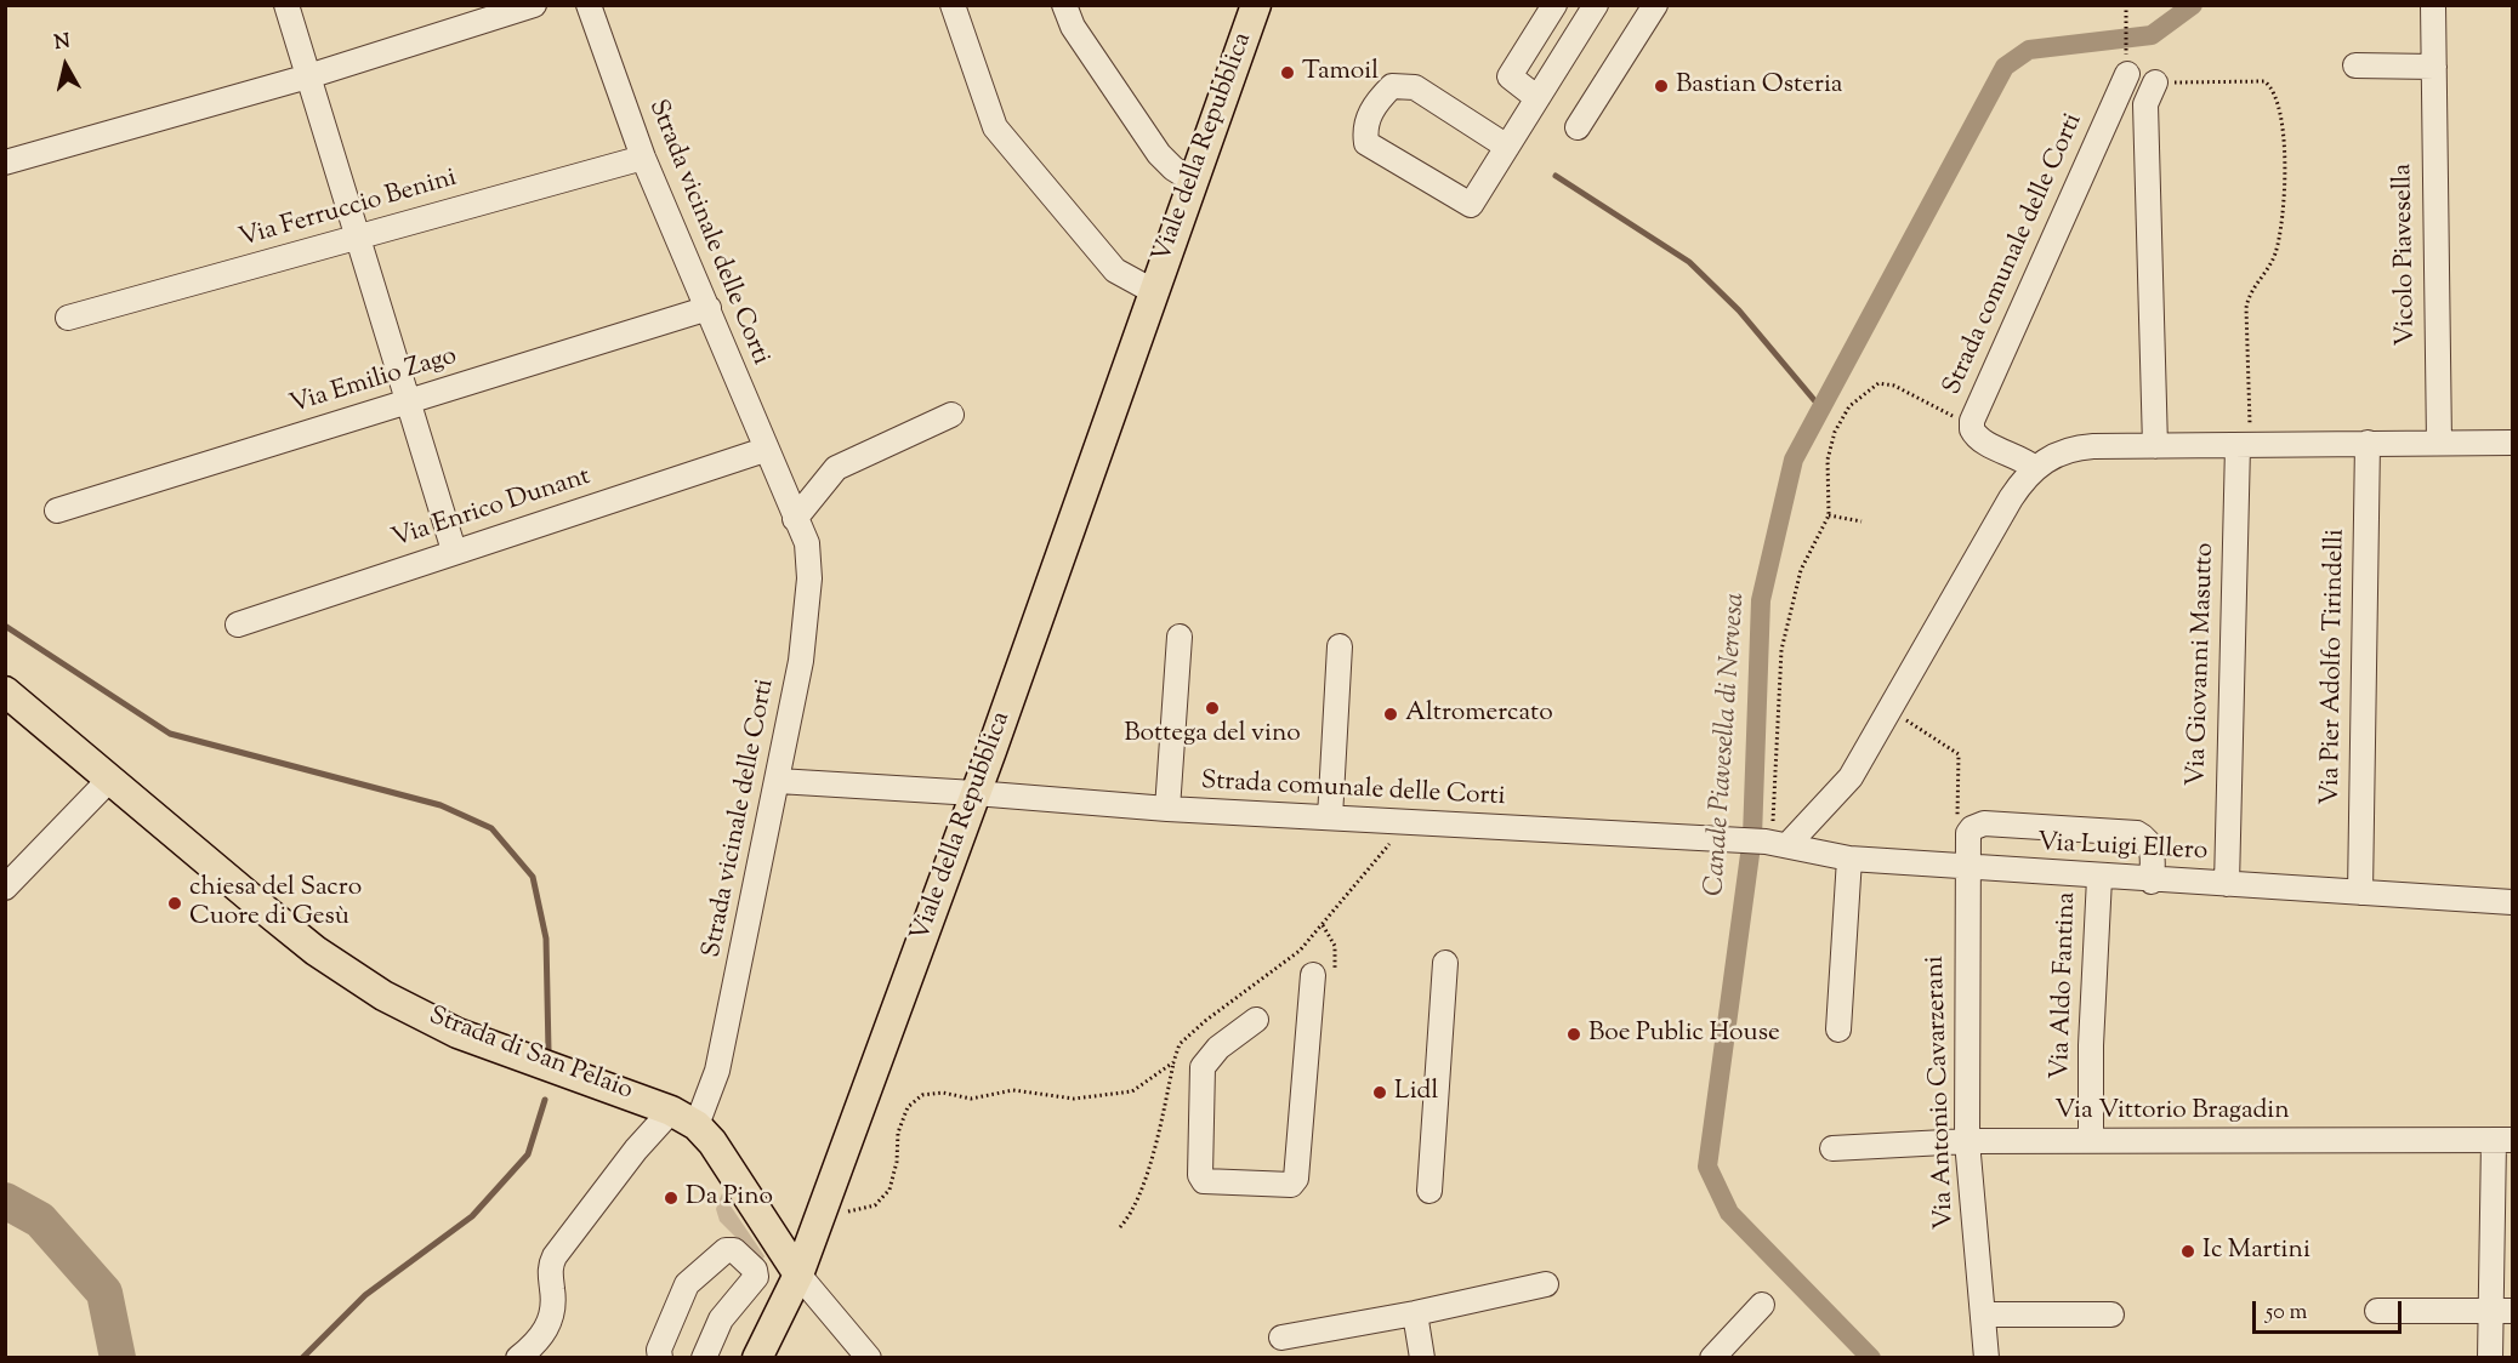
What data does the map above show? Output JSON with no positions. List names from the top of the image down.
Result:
{
  "streets": {
    "main road": ["Viale della Repubblica", "Strada di San Pelaio"],
    "street": [
      "Via Ferruccio Benini",
      "Strada vicinale delle Corti",
      "Strada comunale delle Corti",
      "Vicolo Piavesella",
      "Via Emilio Zago",
      "Via Enrico Dunant",
      "Via Giovanni Masutto",
      "Via Pier Adolfo Tirindelli",
      "Via Luigi Ellero",
      "Via Aldo Fantina",
      "Via Antonio Cavarzerani",
      "Via Vittorio Bragadin"
    ]
  },
  "crossings": [
    ["Viale della Repubblica", "Strada comunale delle Corti"],
    ["Viale della Repubblica", "Strada di San Pelaio"],
    ["Via Ferruccio Benini", "Strada vicinale delle Corti"],
    ["Strada vicinale delle Corti", "Strada comunale delle Corti"],
    ["Strada vicinale delle Corti", "Via Emilio Zago"],
    ["Strada vicinale delle Corti", "Via Enrico Dunant"],
    ["Strada vicinale delle Corti", "Strada di San Pelaio"],
    ["Strada comunale delle Corti", "Via Luigi Ellero"],
    ["Via Giovanni Masutto", "Via Luigi Ellero"],
    ["Via Pier Adolfo Tirindelli", "Via Luigi Ellero"],
    ["Via Luigi Ellero", "Via Aldo Fantina"],
    ["Via Luigi Ellero", "Via Antonio Cavarzerani"],
    ["Via Aldo Fantina", "Via Vittorio Bragadin"],
    ["Via Antonio Cavarzerani", "Via Vittorio Bragadin"]
  ],
  "water": ["Canale Piavesella di Nervesa"],
  "places": [
    "Tamoil",
    "Bastian Osteria",
    "Bottega del vino",
    "Altromercato",
    "chiesa del Sacro Cuore di Gesù",
    "Boe Public House",
    "Lidl",
    "Da Pino",
    "Ic Martini"
  ],
  "scale_bar": "50 m",
  "north": "top"
}
